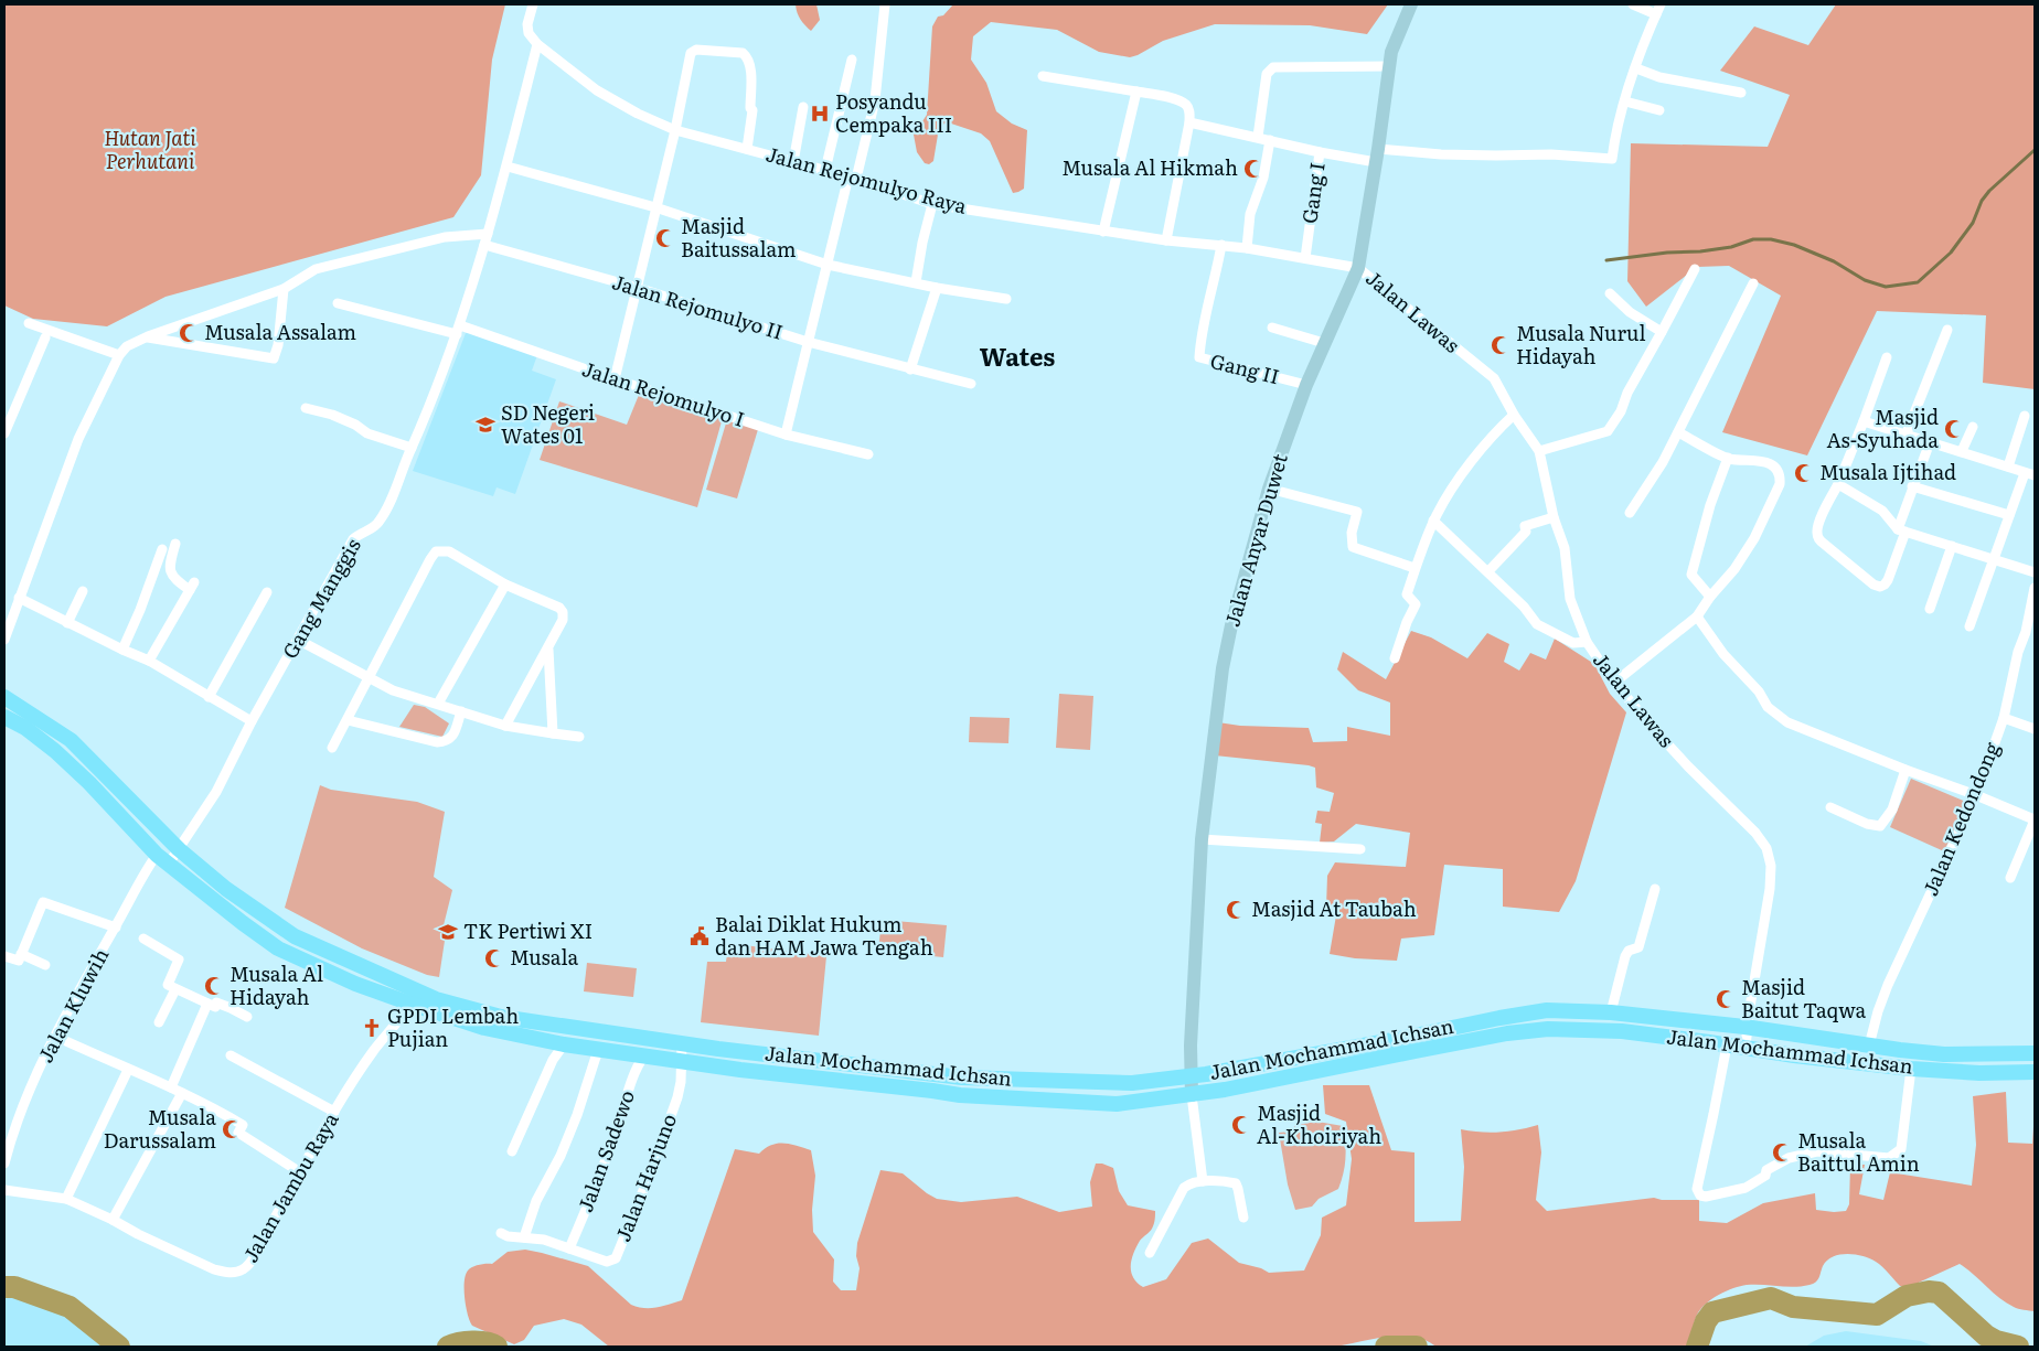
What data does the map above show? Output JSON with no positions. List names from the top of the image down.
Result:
{
  "streets": {
    "main road": ["Jalan Mochammad Ichsan"],
    "street": [
      "Jalan Rejomulyo Raya",
      "Gang I",
      "Jalan Rejomulyo II",
      "Jalan Lawas",
      "Gang II",
      "Jalan Rejomulyo I",
      "Jalan Anyar Duwet",
      "Gang Manggis",
      "Jalan Kedondong",
      "Jalan Kluwih",
      "Jalan Sadewo",
      "Jalan Harjuno",
      "Jalan Jambu Raya"
    ]
  },
  "crossings": [
    ["Jalan Rejomulyo Raya", "Gang I"],
    ["Jalan Rejomulyo Raya", "Jalan Lawas"],
    ["Jalan Rejomulyo Raya", "Gang II"],
    ["Jalan Rejomulyo Raya", "Jalan Anyar Duwet"],
    ["Jalan Rejomulyo Raya", "Gang Manggis"],
    ["Gang I", "Jalan Anyar Duwet"],
    ["Jalan Rejomulyo II", "Gang Manggis"],
    ["Jalan Lawas", "Jalan Anyar Duwet"],
    ["Jalan Lawas", "Jalan Mochammad Ichsan"],
    ["Gang II", "Jalan Anyar Duwet"],
    ["Jalan Rejomulyo I", "Gang Manggis"],
    ["Jalan Anyar Duwet", "Jalan Mochammad Ichsan"],
    ["Gang Manggis", "Jalan Mochammad Ichsan"],
    ["Jalan Kedondong", "Jalan Mochammad Ichsan"],
    ["Jalan Kluwih", "Jalan Mochammad Ichsan"],
    ["Jalan Mochammad Ichsan", "Jalan Sadewo"],
    ["Jalan Mochammad Ichsan", "Jalan Harjuno"],
    ["Jalan Mochammad Ichsan", "Jalan Jambu Raya"],
    ["Jalan Sadewo", "Jalan Harjuno"]
  ],
  "districts": ["Wates"],
  "parks": ["Hutan Jati Perhutani"],
  "places": {
    "hospital": ["Posyandu Cempaka III"],
    "mosque": [
      "Musala Al Hikmah",
      "Masjid Baitussalam",
      "Musala Assalam",
      "Musala Nurul Hidayah",
      "Masjid As-Syuhada",
      "Musala Ijtihad",
      "Masjid At Taubah",
      "Musala",
      "Musala Al Hidayah",
      "Masjid Baitut Taqwa",
      "Masjid Al-Khoiriyah",
      "Musala Darussalam",
      "Musala Baittul Amin"
    ],
    "school or university": ["SD Negeri Wates 01", "TK Pertiwi XI"],
    "public building": ["Balai Diklat Hukum dan HAM Jawa Tengah"],
    "church": ["GPDI Lembah Pujian"]
  }
}
